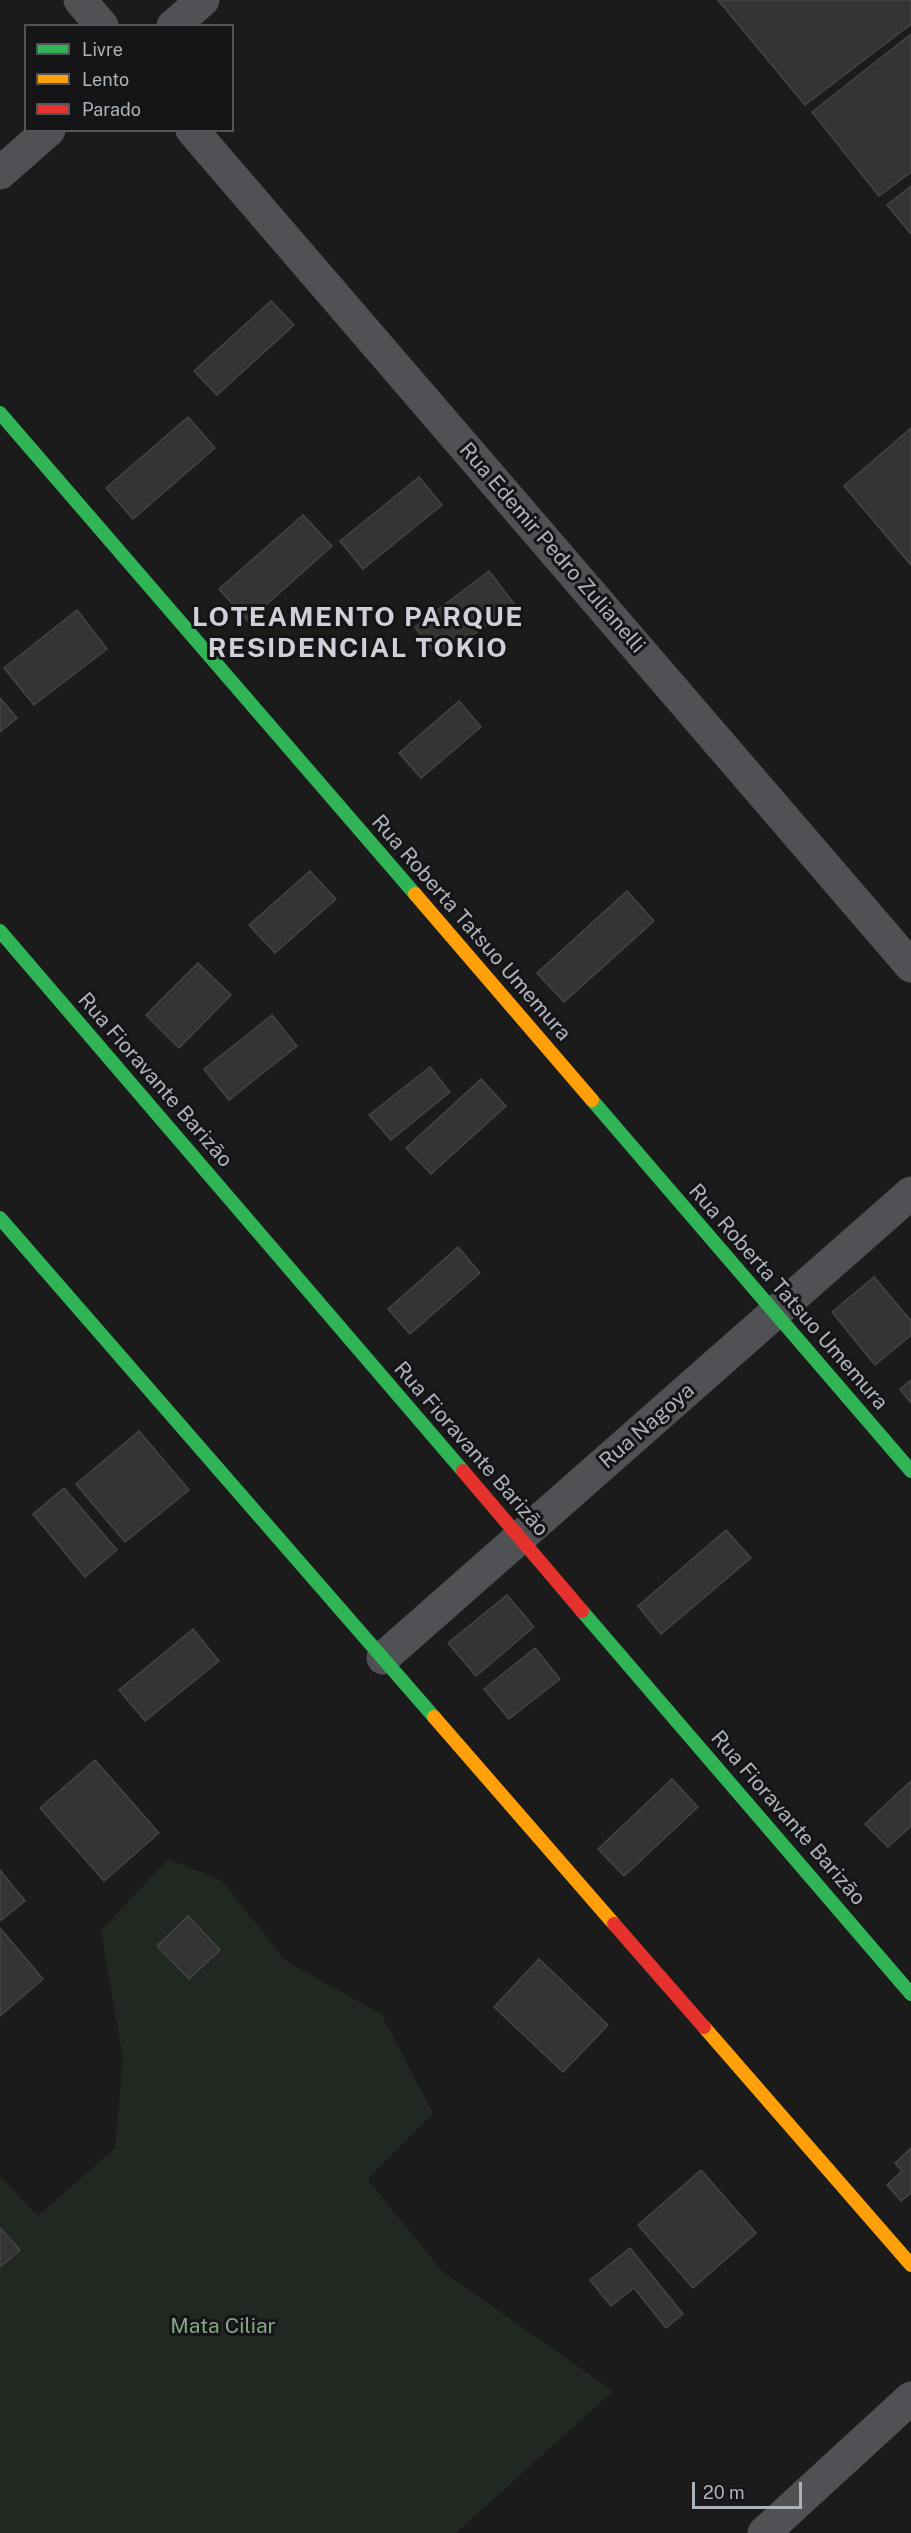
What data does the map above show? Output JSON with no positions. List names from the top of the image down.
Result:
{
  "streets": {
    "street": [
      "Rua Edemir Pedro Zulianelli",
      "Rua Roberta Tatsuo Umemura",
      "Rua Fioravante Barizão",
      "Rua Nagoya"
    ]
  },
  "crossings": [
    ["Rua Roberta Tatsuo Umemura", "Rua Nagoya"],
    ["Rua Fioravante Barizão", "Rua Nagoya"]
  ],
  "districts": ["LOTEAMENTO PARQUE RESIDENCIAL TOKIO"],
  "parks": ["Mata Ciliar"],
  "legend": ["Livre", "Lento", "Parado"],
  "scale_bar": "20 m"
}
